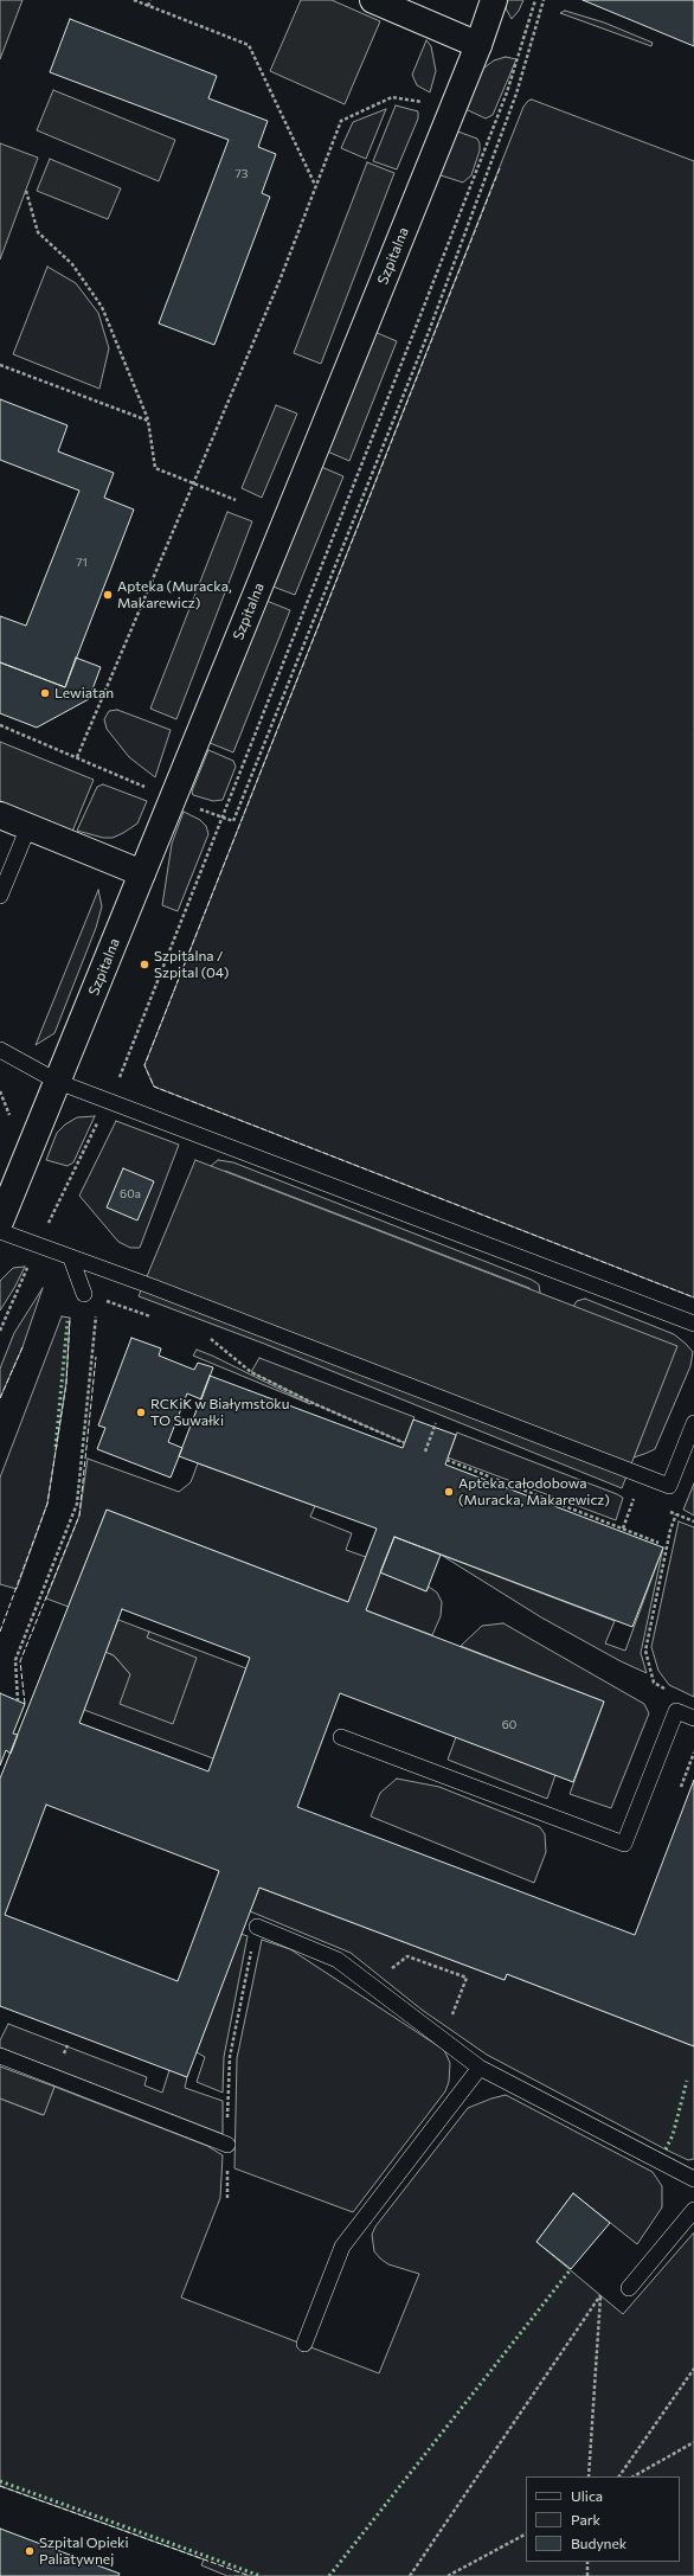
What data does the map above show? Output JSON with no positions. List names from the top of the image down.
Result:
{
  "streets": {
    "street": ["Szpitalna"]
  },
  "places": [
    "Apteka (Muracka, Makarewicz)",
    "Lewiatan",
    "Szpitalna / Szpital (04)",
    "RCKiK w Białymstoku TO Suwałki",
    "Apteka całodobowa (Muracka, Makarewicz)",
    "Szpital Opieki Paliatywnej"
  ],
  "house_numbers": [
    "73",
    "71",
    "60a",
    "60"
  ],
  "legend": ["Ulica", "Park", "Budynek"]
}
